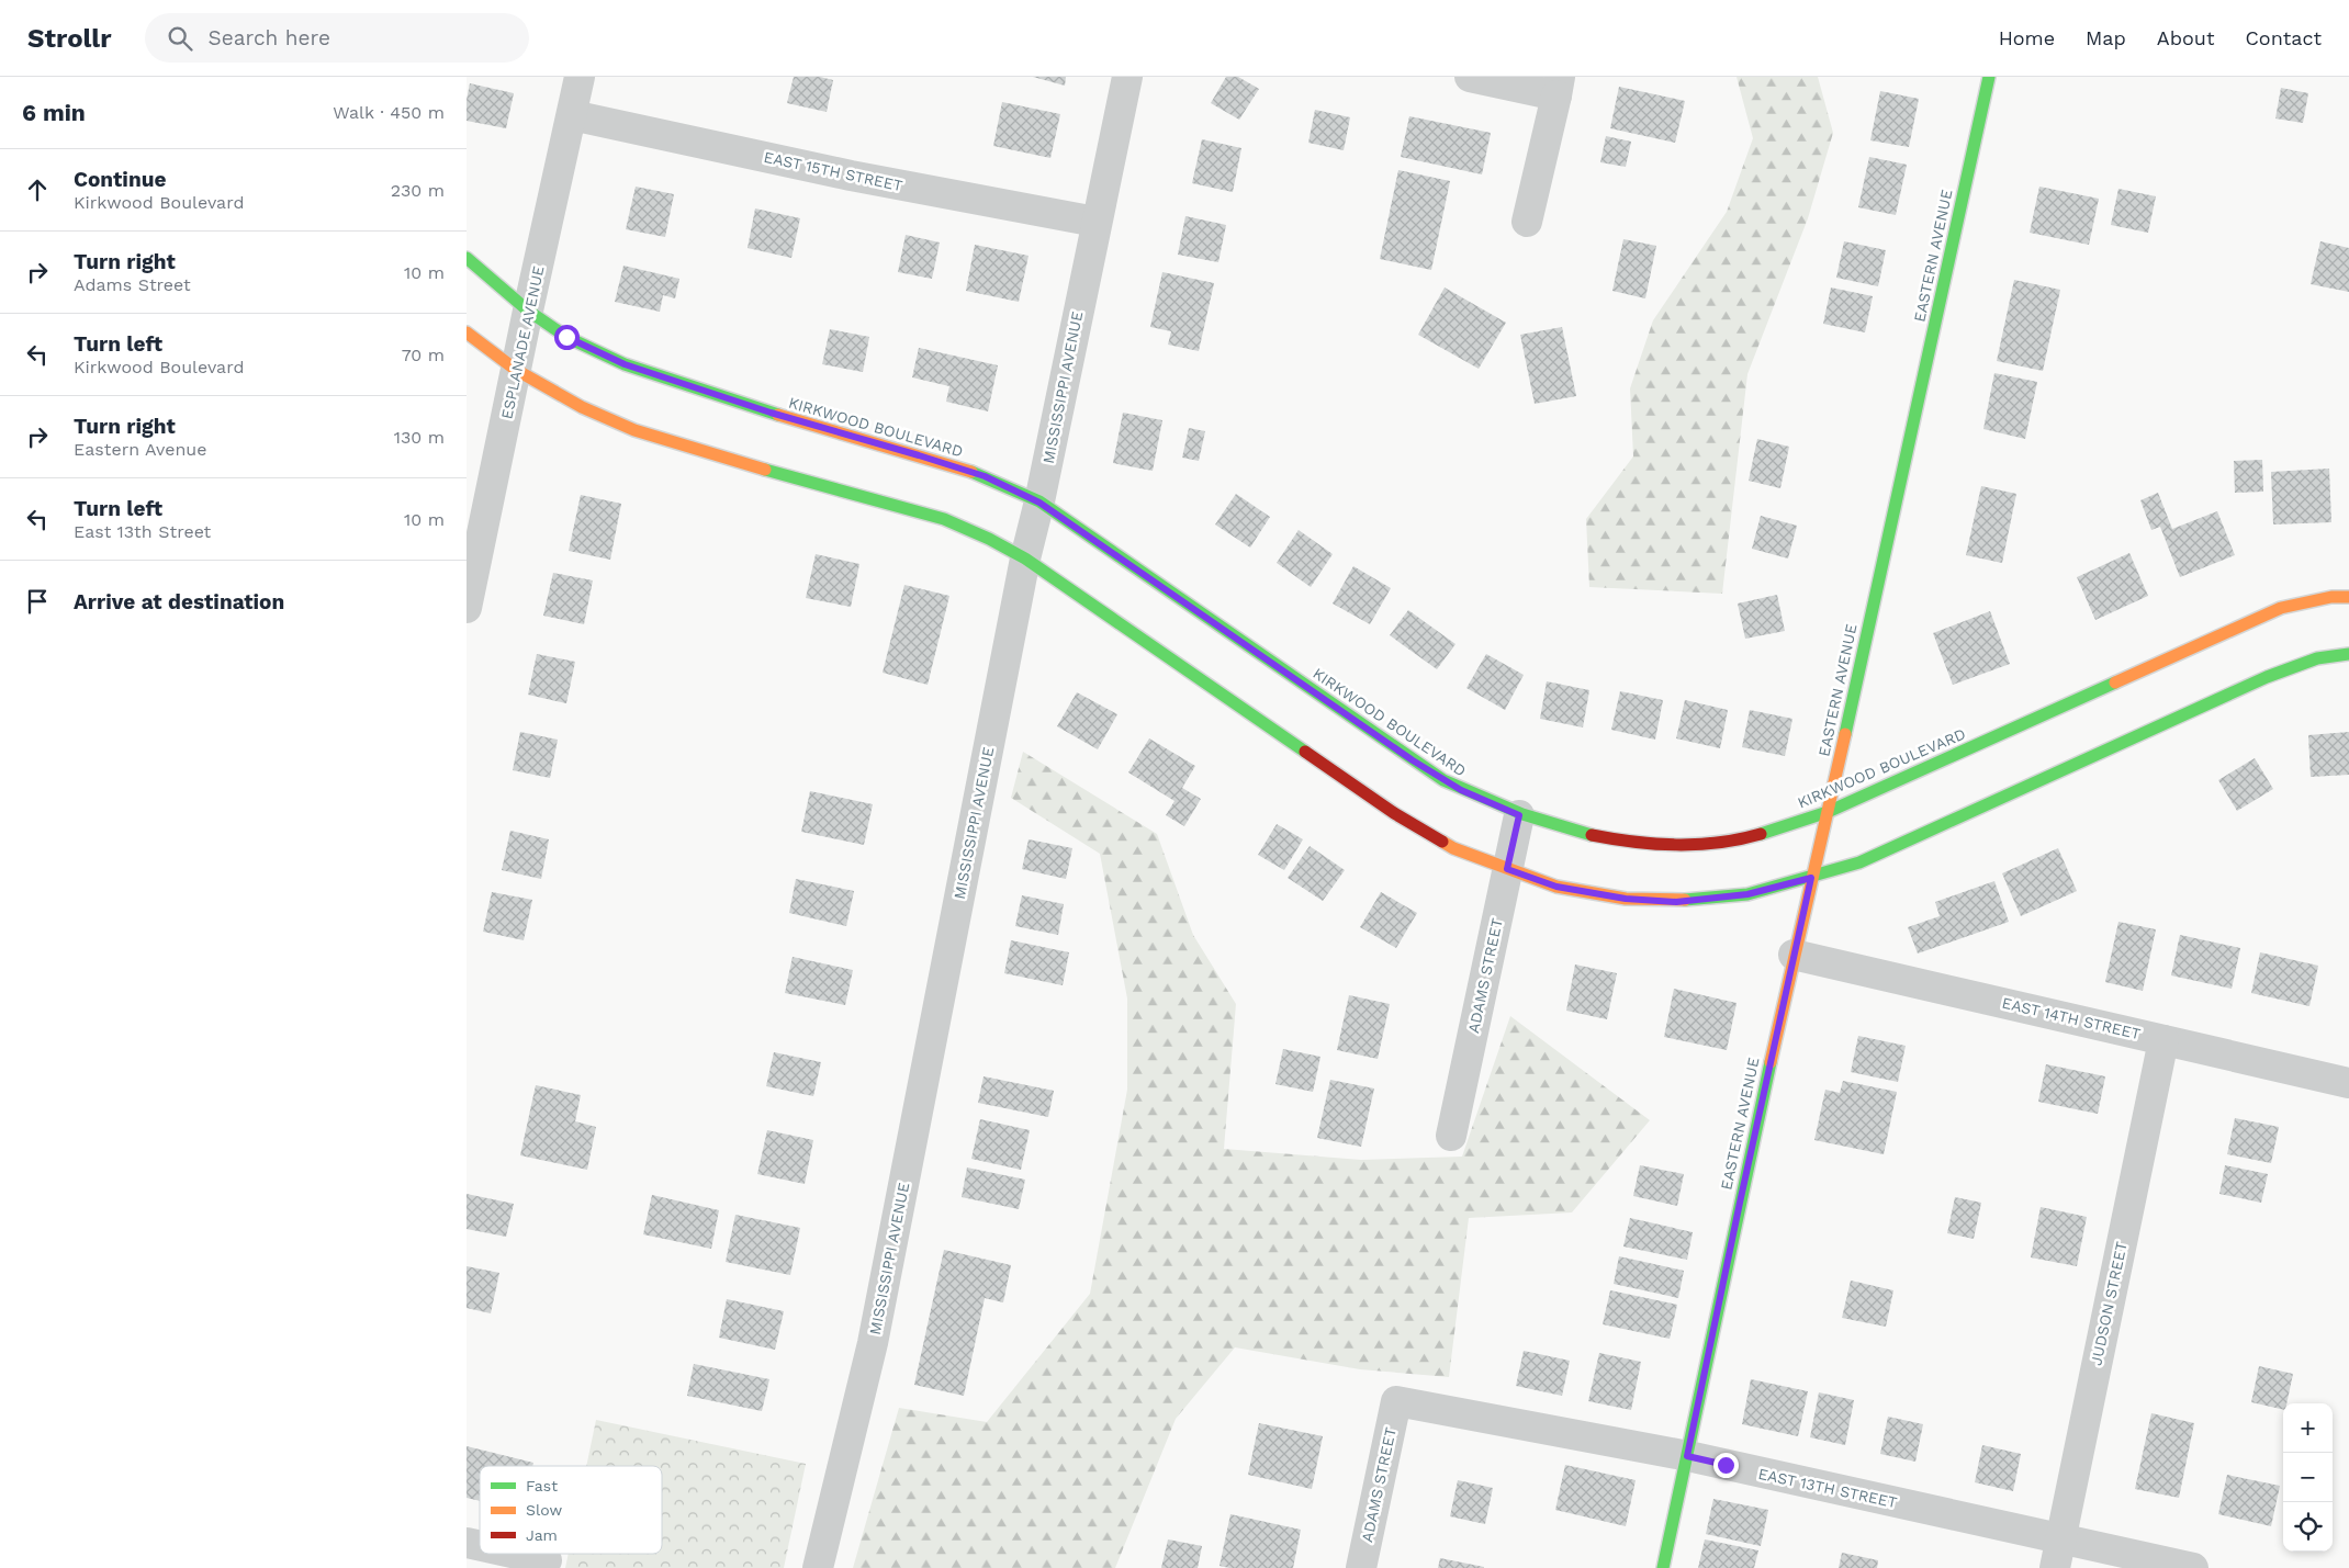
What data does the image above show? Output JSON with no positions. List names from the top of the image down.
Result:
{
  "streets": {
    "street": [
      "EAST 15TH STREET",
      "EASTERN AVENUE",
      "ESPLANADE AVENUE",
      "MISSISSIPPI AVENUE",
      "KIRKWOOD BOULEVARD",
      "ADAMS STREET",
      "EAST 14TH STREET",
      "JUDSON STREET",
      "EAST 13TH STREET"
    ]
  },
  "crossings": [
    ["EAST 15TH STREET", "ESPLANADE AVENUE"],
    ["EAST 15TH STREET", "MISSISSIPPI AVENUE"],
    ["EASTERN AVENUE", "KIRKWOOD BOULEVARD"],
    ["EASTERN AVENUE", "EAST 14TH STREET"],
    ["EASTERN AVENUE", "EAST 13TH STREET"],
    ["ESPLANADE AVENUE", "KIRKWOOD BOULEVARD"],
    ["MISSISSIPPI AVENUE", "KIRKWOOD BOULEVARD"],
    ["KIRKWOOD BOULEVARD", "ADAMS STREET"],
    ["ADAMS STREET", "EAST 13TH STREET"],
    ["EAST 14TH STREET", "JUDSON STREET"],
    ["JUDSON STREET", "EAST 13TH STREET"]
  ],
  "legend": ["Fast", "Slow", "Jam"],
  "page": {
    "header": "Strollr",
    "search": "Search here",
    "nav": [
      "Home",
      "Map",
      "About",
      "Contact"
    ],
    "heading": ["6 min", "Walk · 450 m"],
    "list": [
      ["Continue", "Kirkwood Boulevard", "230 m"],
      ["Turn right", "Adams Street", "10 m"],
      ["Turn left", "Kirkwood Boulevard", "70 m"],
      ["Turn right", "Eastern Avenue", "130 m"],
      ["Turn left", "East 13th Street", "10 m"],
      "Arrive at destination"
    ],
    "map_buttons": ["+", "−"]
  }
}
